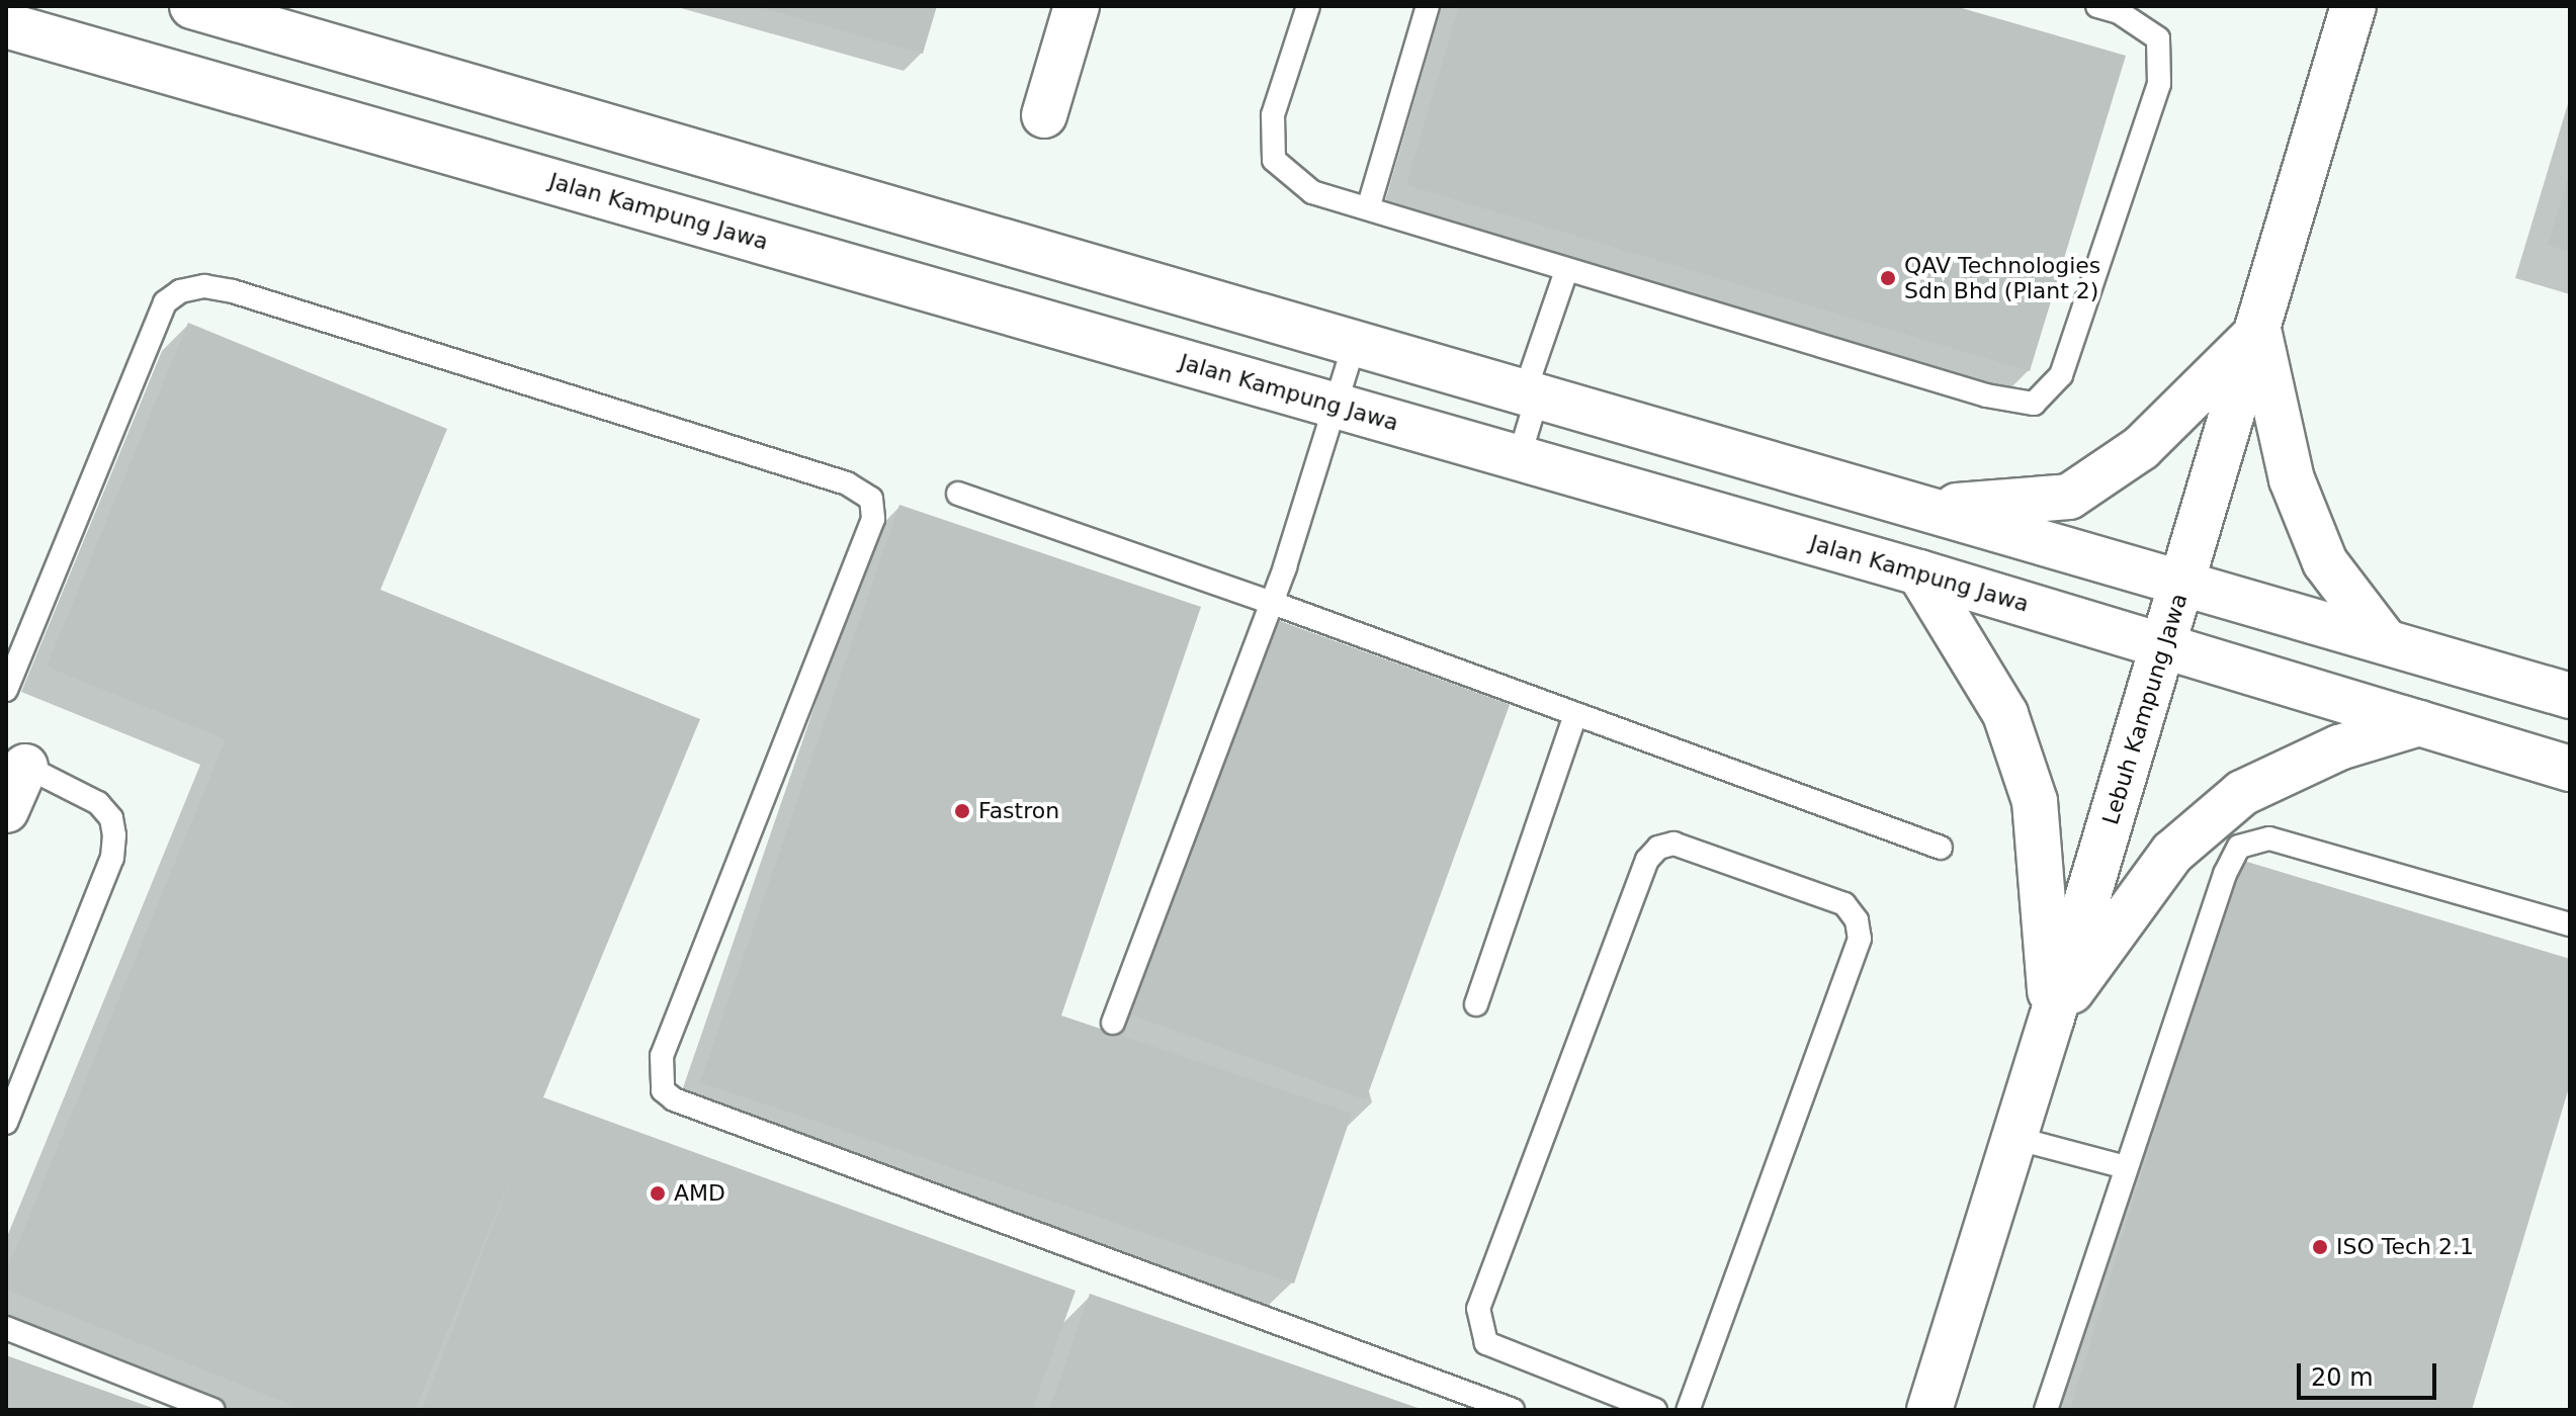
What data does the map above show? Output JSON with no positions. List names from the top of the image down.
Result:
{
  "streets": {
    "street": ["Jalan Kampung Jawa", "Lebuh Kampung Jawa"]
  },
  "crossings": [
    ["Jalan Kampung Jawa", "Lebuh Kampung Jawa"]
  ],
  "places": [
    "QAV Technologies Sdn Bhd (Plant 2)",
    "Fastron",
    "AMD",
    "ISO Tech 2.1"
  ],
  "scale_bar": "20 m"
}
